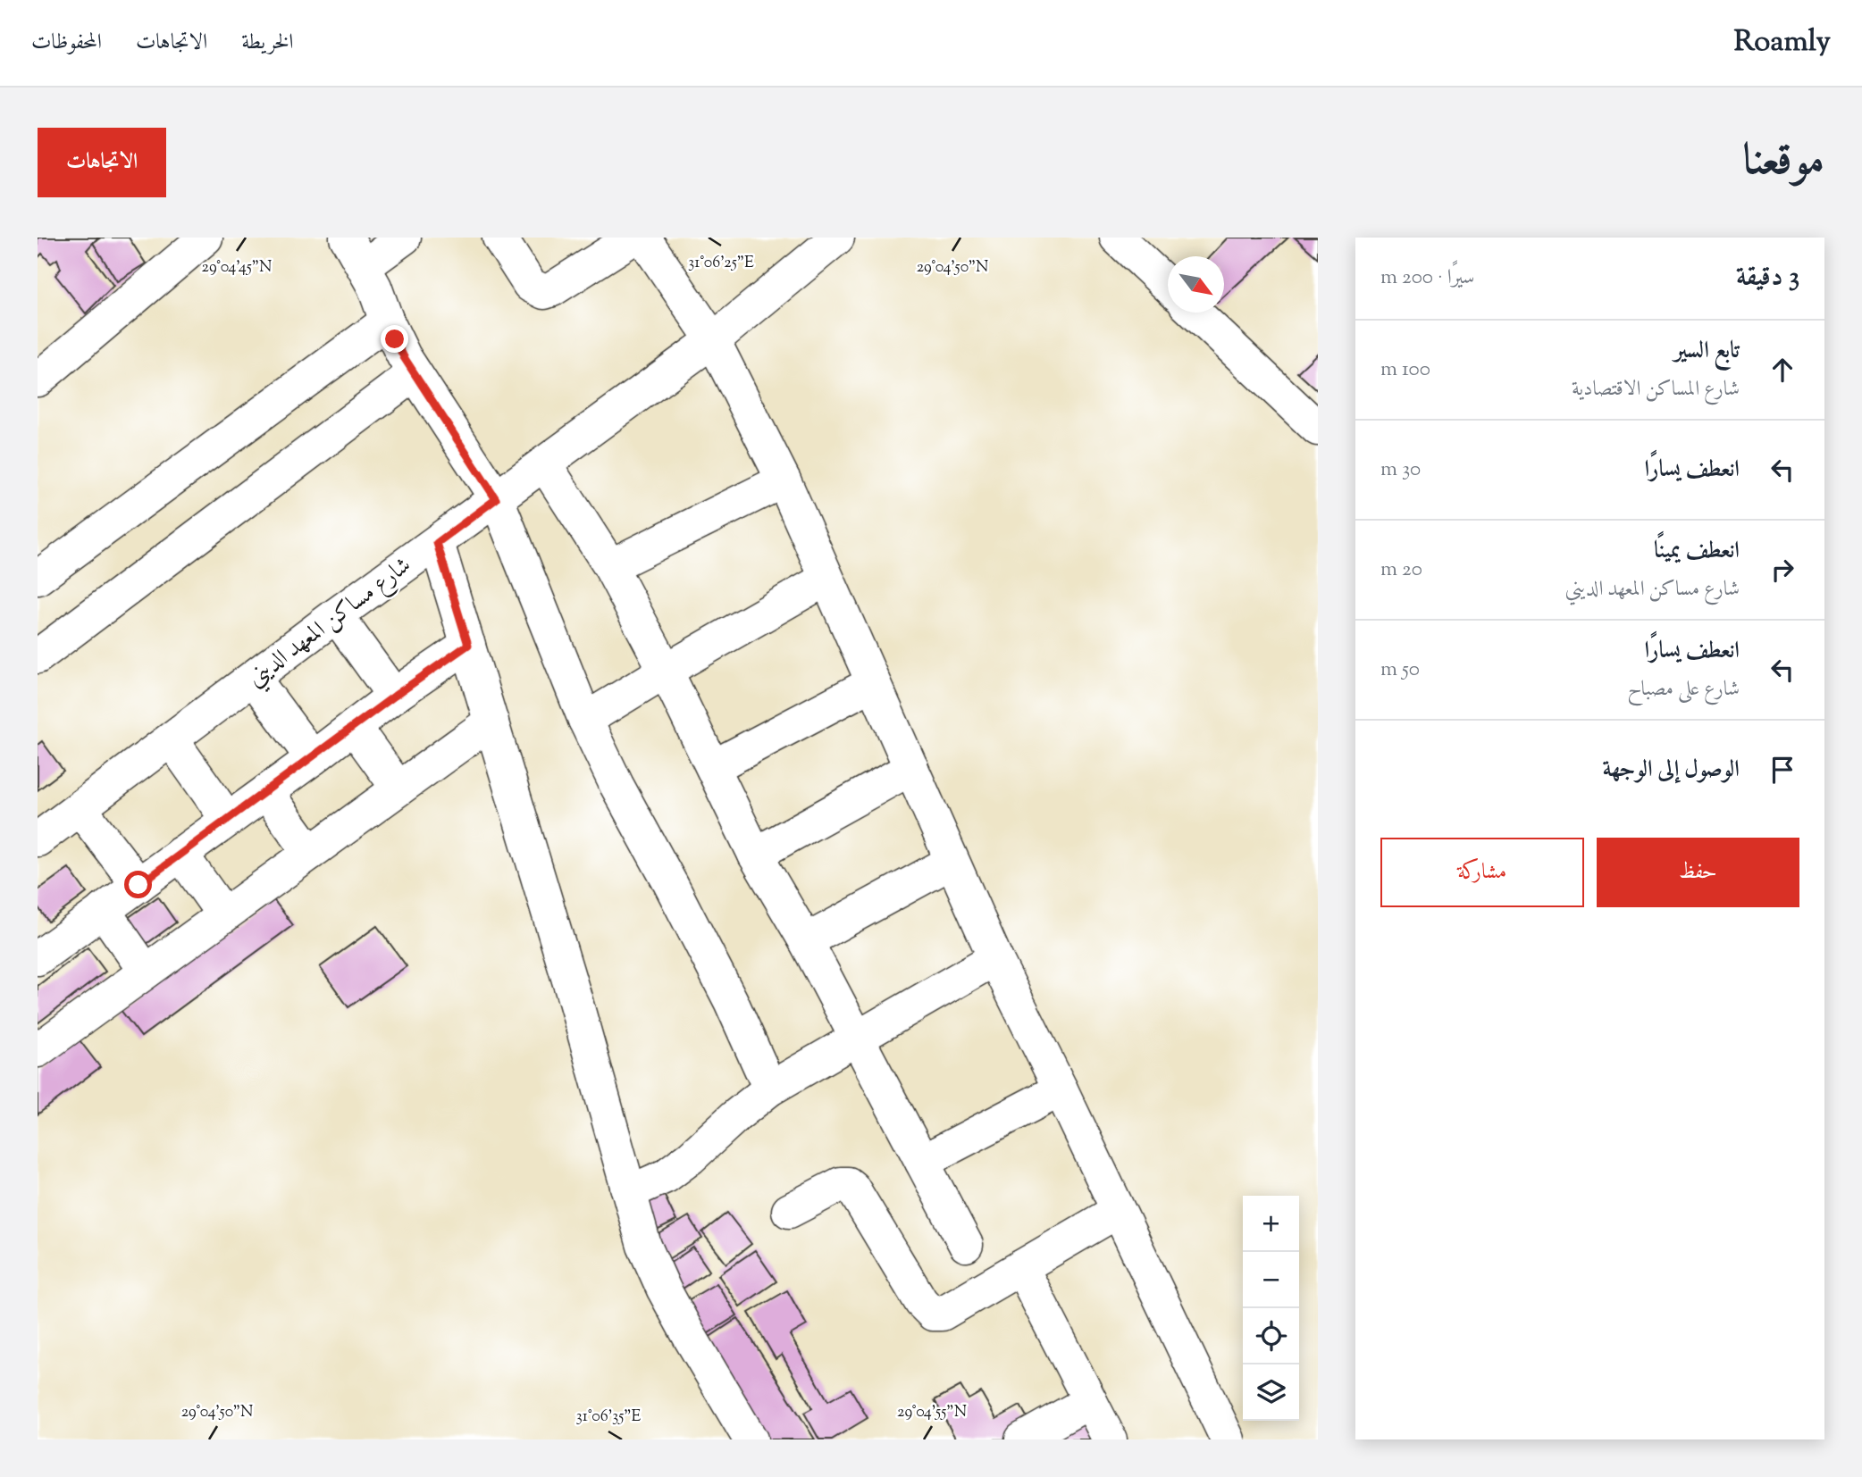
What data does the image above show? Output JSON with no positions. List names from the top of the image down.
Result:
{
  "streets": {
    "street": ["شارع مساكن المعهد الديني"]
  },
  "north": "bottom right",
  "page": {
    "header": "Roamly",
    "nav": ["الخريطة", "الاتجاهات", "المحفوظات"],
    "title": "موقعنا",
    "buttons": [
      "الاتجاهات",
      ["حفظ", "مشاركة"]
    ],
    "heading": ["3 دقيقة", "سيرًا · 200 m"],
    "list": [
      ["تابع السير", "شارع المساكن الاقتصادية", "100 m"],
      ["انعطف يسارًا", "30 m"],
      ["انعطف يمينًا", "شارع مساكن المعهد الديني", "20 m"],
      ["انعطف يسارًا", "شارع على مصباح", "50 m"],
      "الوصول إلى الوجهة"
    ],
    "map_buttons": ["+", "−"]
  },
  "coordinates": [
    "31°06'25\"E",
    "29°04'45\"N",
    "29°04'50\"N",
    "29°04'55\"N",
    "31°06'35\"E"
  ]
}
